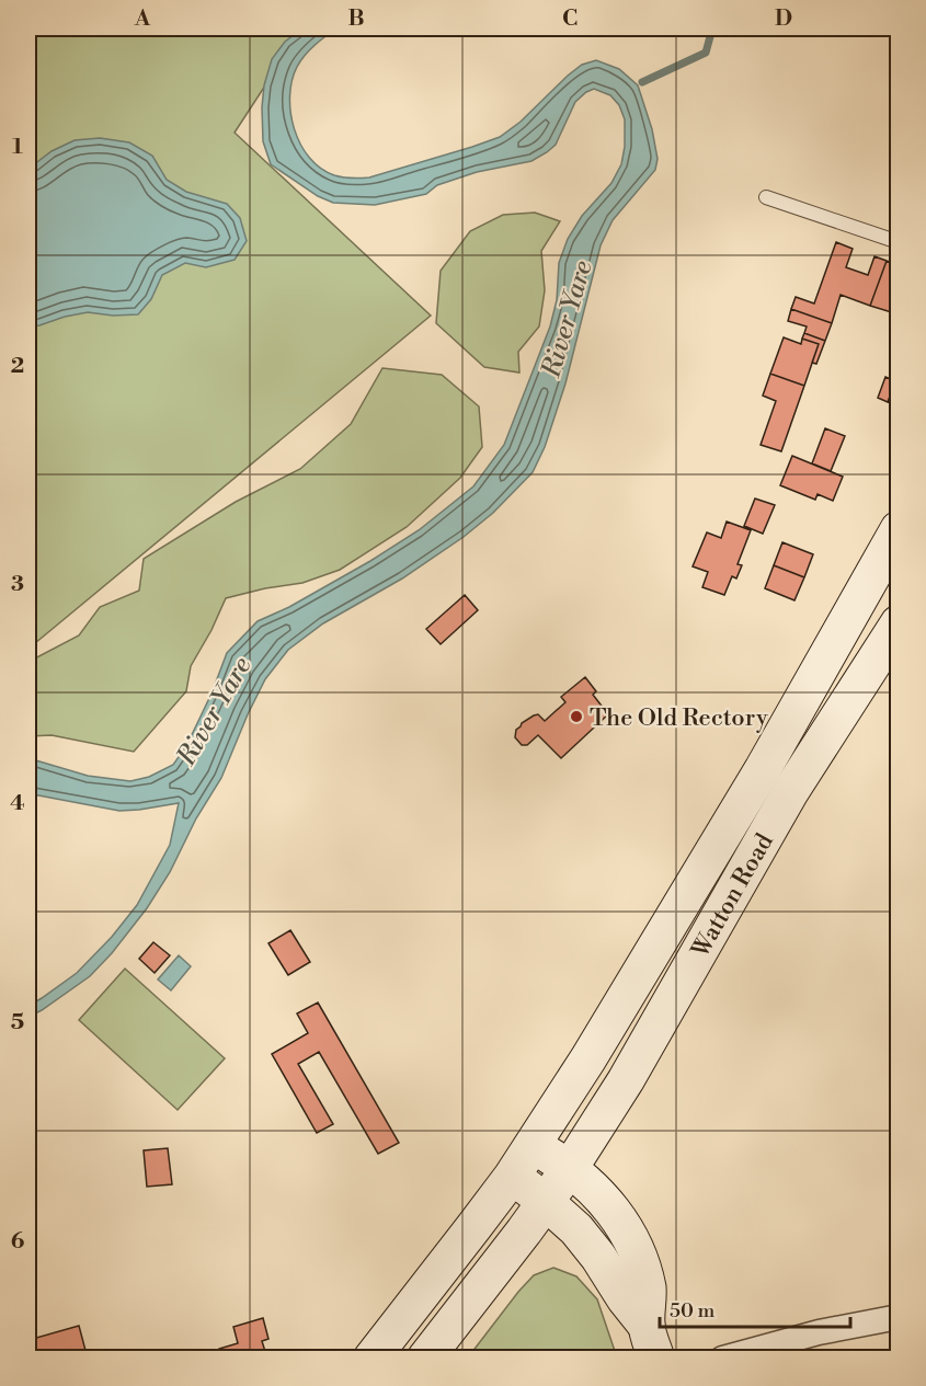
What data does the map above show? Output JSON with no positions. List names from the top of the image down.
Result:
{
  "streets": {
    "main road": ["Watton Road"]
  },
  "water": ["River Yare"],
  "places": ["The Old Rectory"],
  "scale_bar": "50 m",
  "grid": {
    "columns": [
      "A",
      "B",
      "C",
      "D"
    ],
    "rows": [
      "1",
      "2",
      "3",
      "4",
      "5",
      "6"
    ]
  }
}
